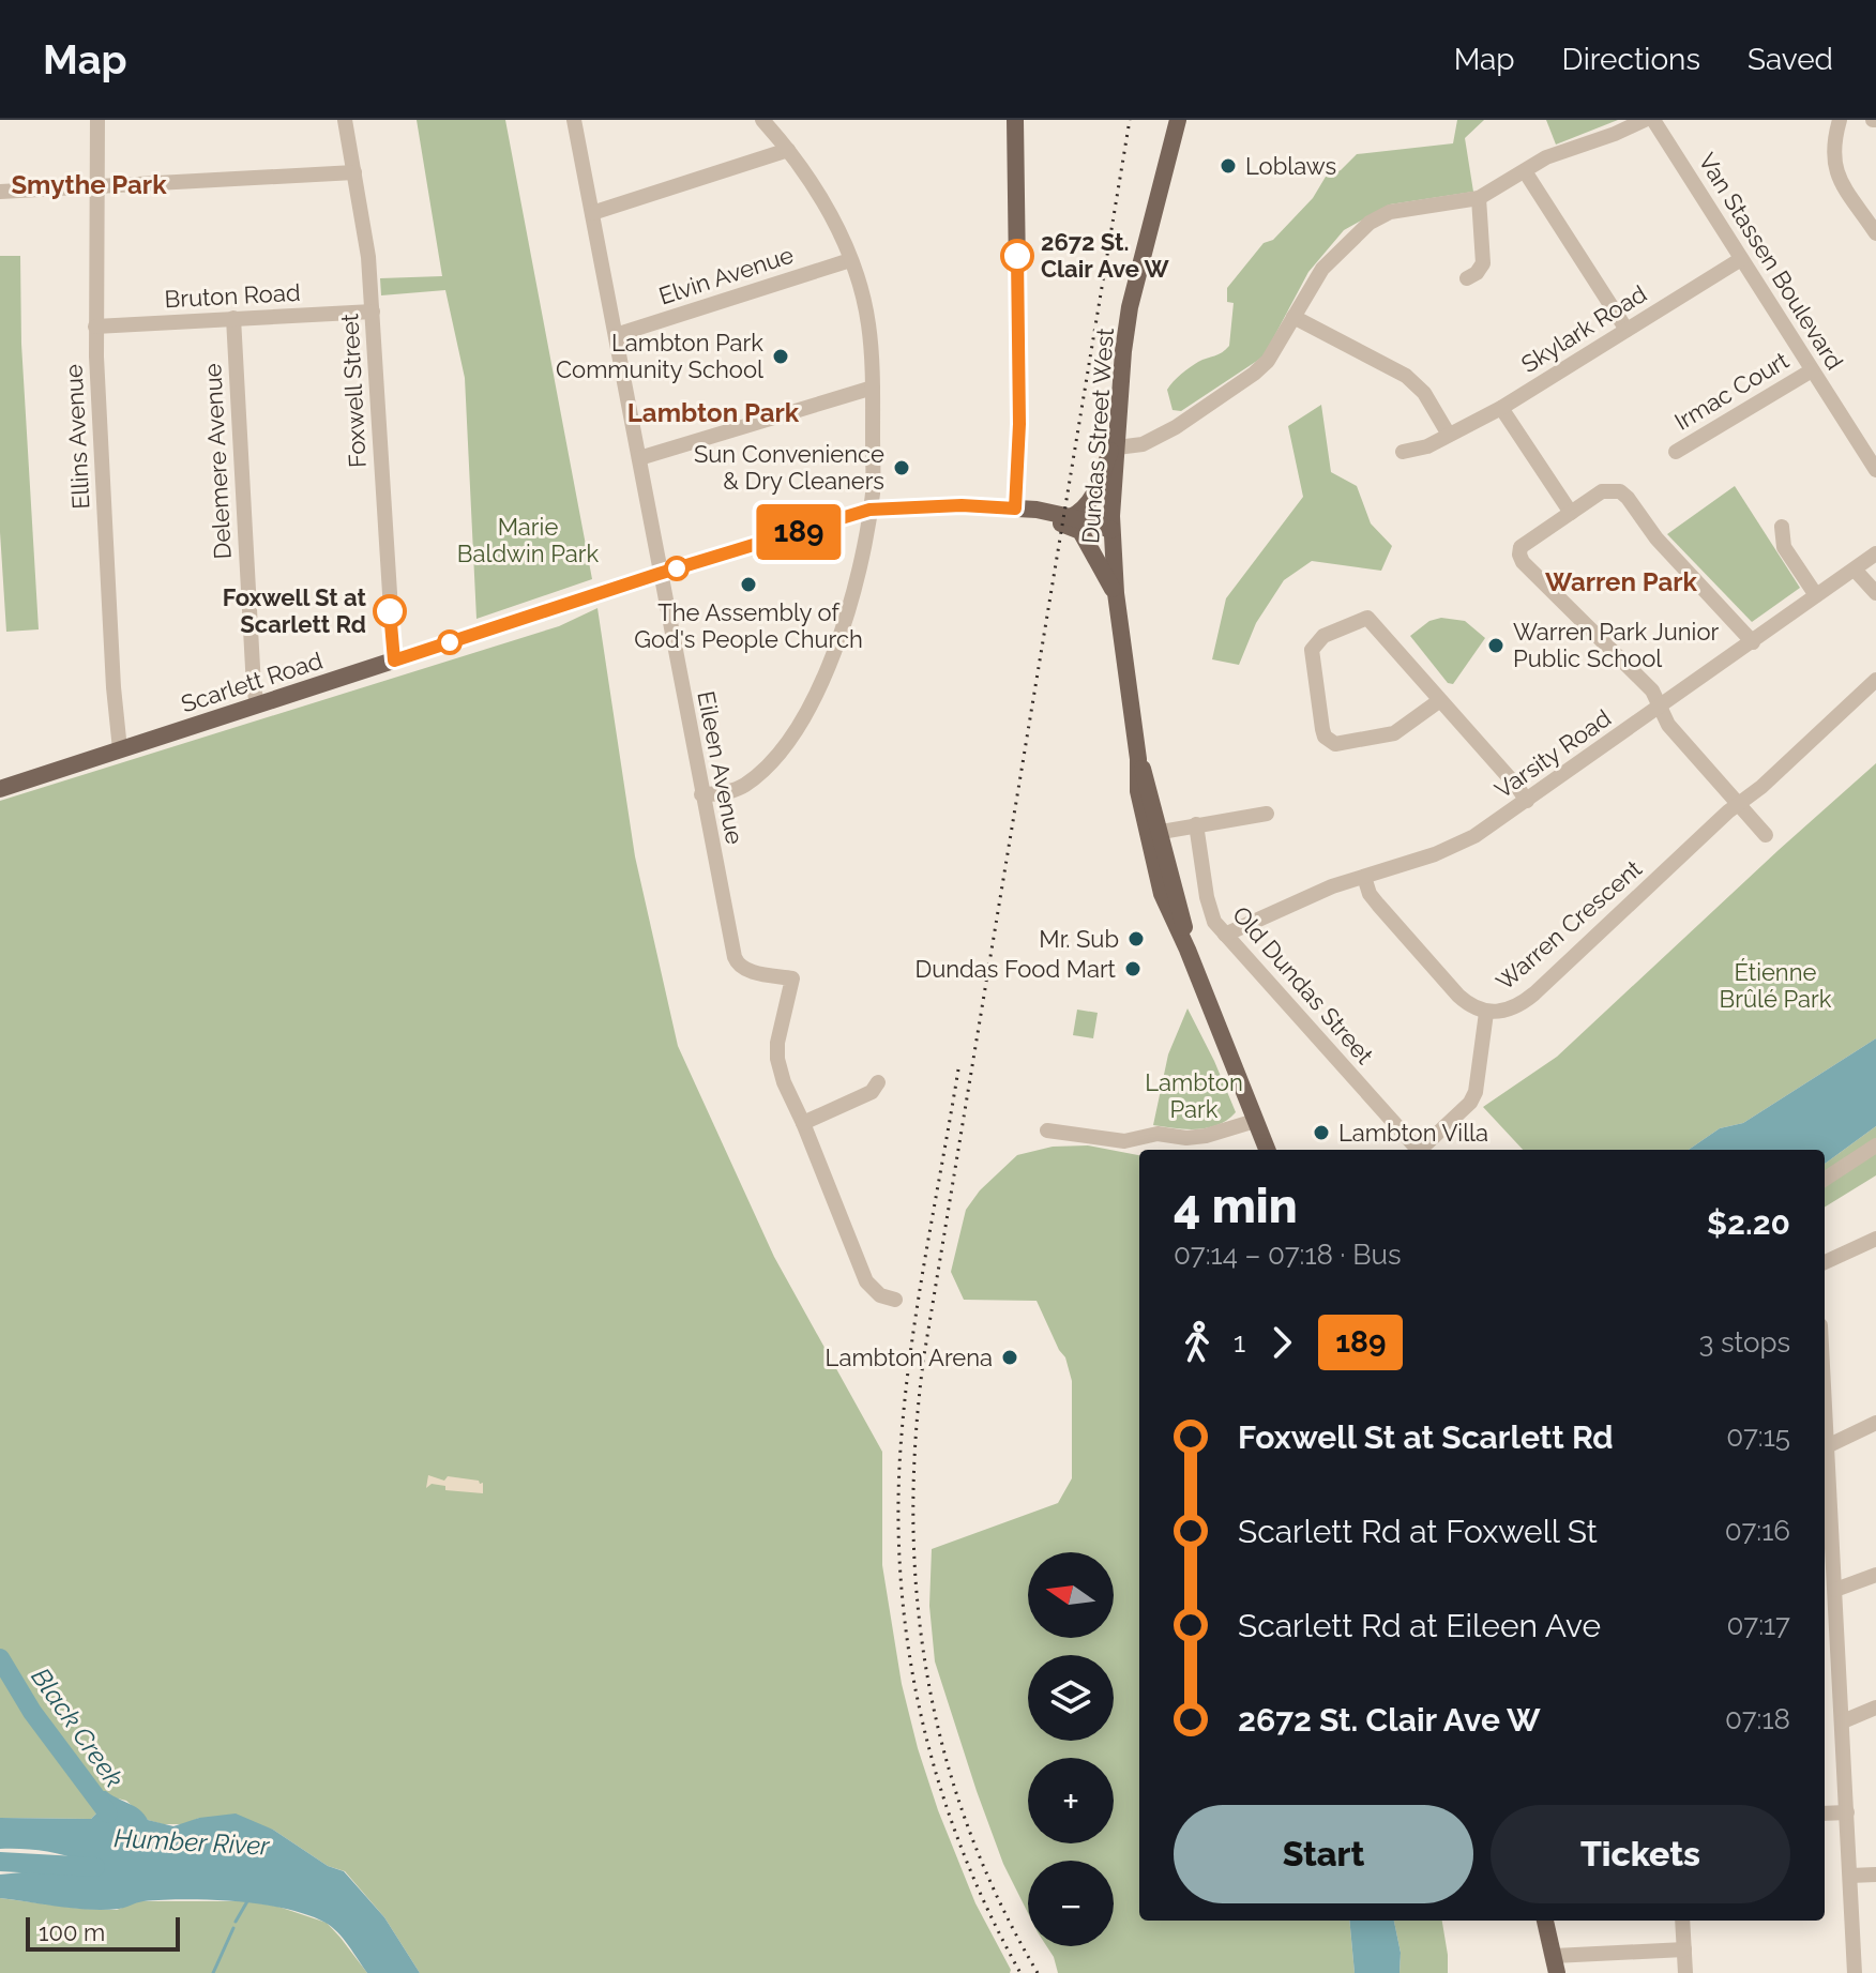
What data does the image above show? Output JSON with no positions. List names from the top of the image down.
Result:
{
  "streets": {
    "main road": ["Dundas Street West", "Scarlett Road"],
    "street": [
      "Van Stassen Boulevard",
      "Elvin Avenue",
      "Bruton Road",
      "Skylark Road",
      "Foxwell Street",
      "Irmac Court",
      "Ellins Avenue",
      "Delemere Avenue",
      "Varsity Road",
      "Eileen Avenue",
      "Warren Crescent",
      "Old Dundas Street"
    ]
  },
  "crossings": [
    ["Van Stassen Boulevard", "Skylark Road"],
    ["Van Stassen Boulevard", "Irmac Court"],
    ["Elvin Avenue", "Eileen Avenue"],
    ["Bruton Road", "Foxwell Street"],
    ["Bruton Road", "Ellins Avenue"],
    ["Bruton Road", "Delemere Avenue"],
    ["Foxwell Street", "Scarlett Road"],
    ["Dundas Street West", "Scarlett Road"],
    ["Ellins Avenue", "Scarlett Road"],
    ["Delemere Avenue", "Scarlett Road"],
    ["Scarlett Road", "Eileen Avenue"],
    ["Varsity Road", "Warren Crescent"],
    ["Varsity Road", "Old Dundas Street"]
  ],
  "districts": ["Smythe Park", "Lambton Park", "Warren Park"],
  "water": ["Black Creek", "Humber River"],
  "parks": ["Marie Baldwin Park", "Étienne Brûlé Park", "Lambton Park"],
  "places": [
    "Loblaws",
    "2672 St. Clair Ave W",
    "Lambton Park Community School",
    "Sun Convenience & Dry Cleaners",
    "The Assembly of God's People Church",
    "Foxwell St at Scarlett Rd",
    "Warren Park Junior Public School",
    "Mr. Sub",
    "Dundas Food Mart",
    "Lambton Villa",
    "Lambton Arena"
  ],
  "lines": ["bus line 189"],
  "scale_bar": "100 m",
  "north": "left",
  "page": {
    "header": "Map",
    "nav": ["Map", "Directions", "Saved"],
    "on_map": "189",
    "heading": ["4 min", "07:14 – 07:18 · Bus", "$2.20"],
    "legs": ["1", "189", "3 stops"],
    "list": [
      {
        "name": "Foxwell St at Scarlett Rd",
        "value": "07:15"
      },
      {
        "name": "Scarlett Rd at Foxwell St",
        "value": "07:16"
      },
      {
        "name": "Scarlett Rd at Eileen Ave",
        "value": "07:17"
      },
      {
        "name": "2672 St. Clair Ave W",
        "value": "07:18"
      }
    ],
    "map_buttons": ["+", "−"],
    "buttons": ["Start", "Tickets"],
    "scale": "100 m"
  }
}
